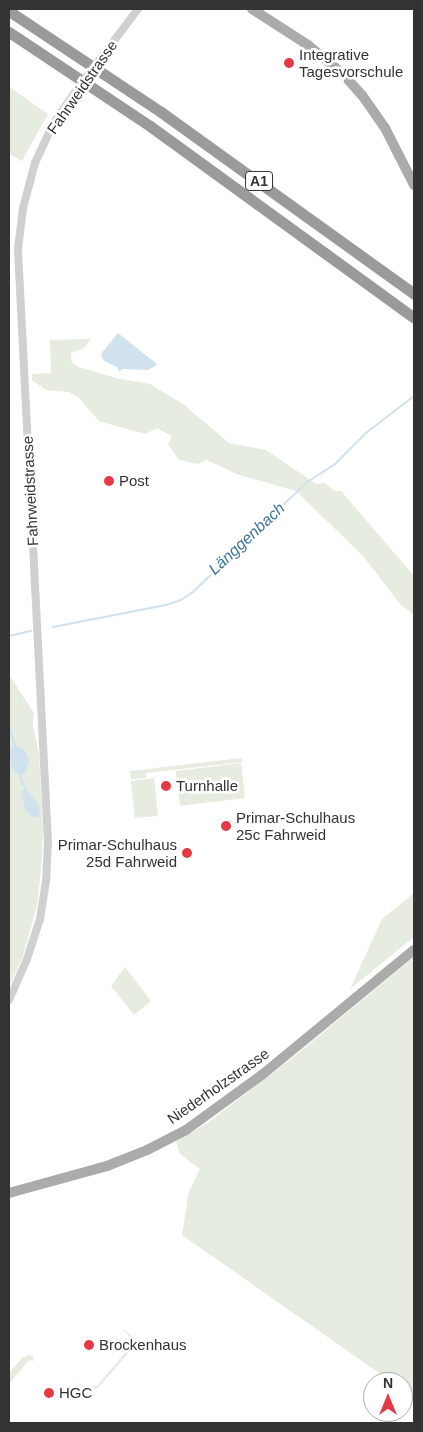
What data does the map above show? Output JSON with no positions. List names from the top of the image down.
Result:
{
  "streets": {
    "highway": ["A1"],
    "main road": ["Niederholzstrasse"],
    "street": ["Fahrweidstrasse"]
  },
  "water": ["Länggenbach"],
  "places": [
    "Integrative Tagesvorschule",
    "Post",
    "Turnhalle",
    "Primar-Schulhaus 25c Fahrweid",
    "Primar-Schulhaus 25d Fahrweid",
    "Brockenhaus",
    "HGC"
  ],
  "north": "top"
}
